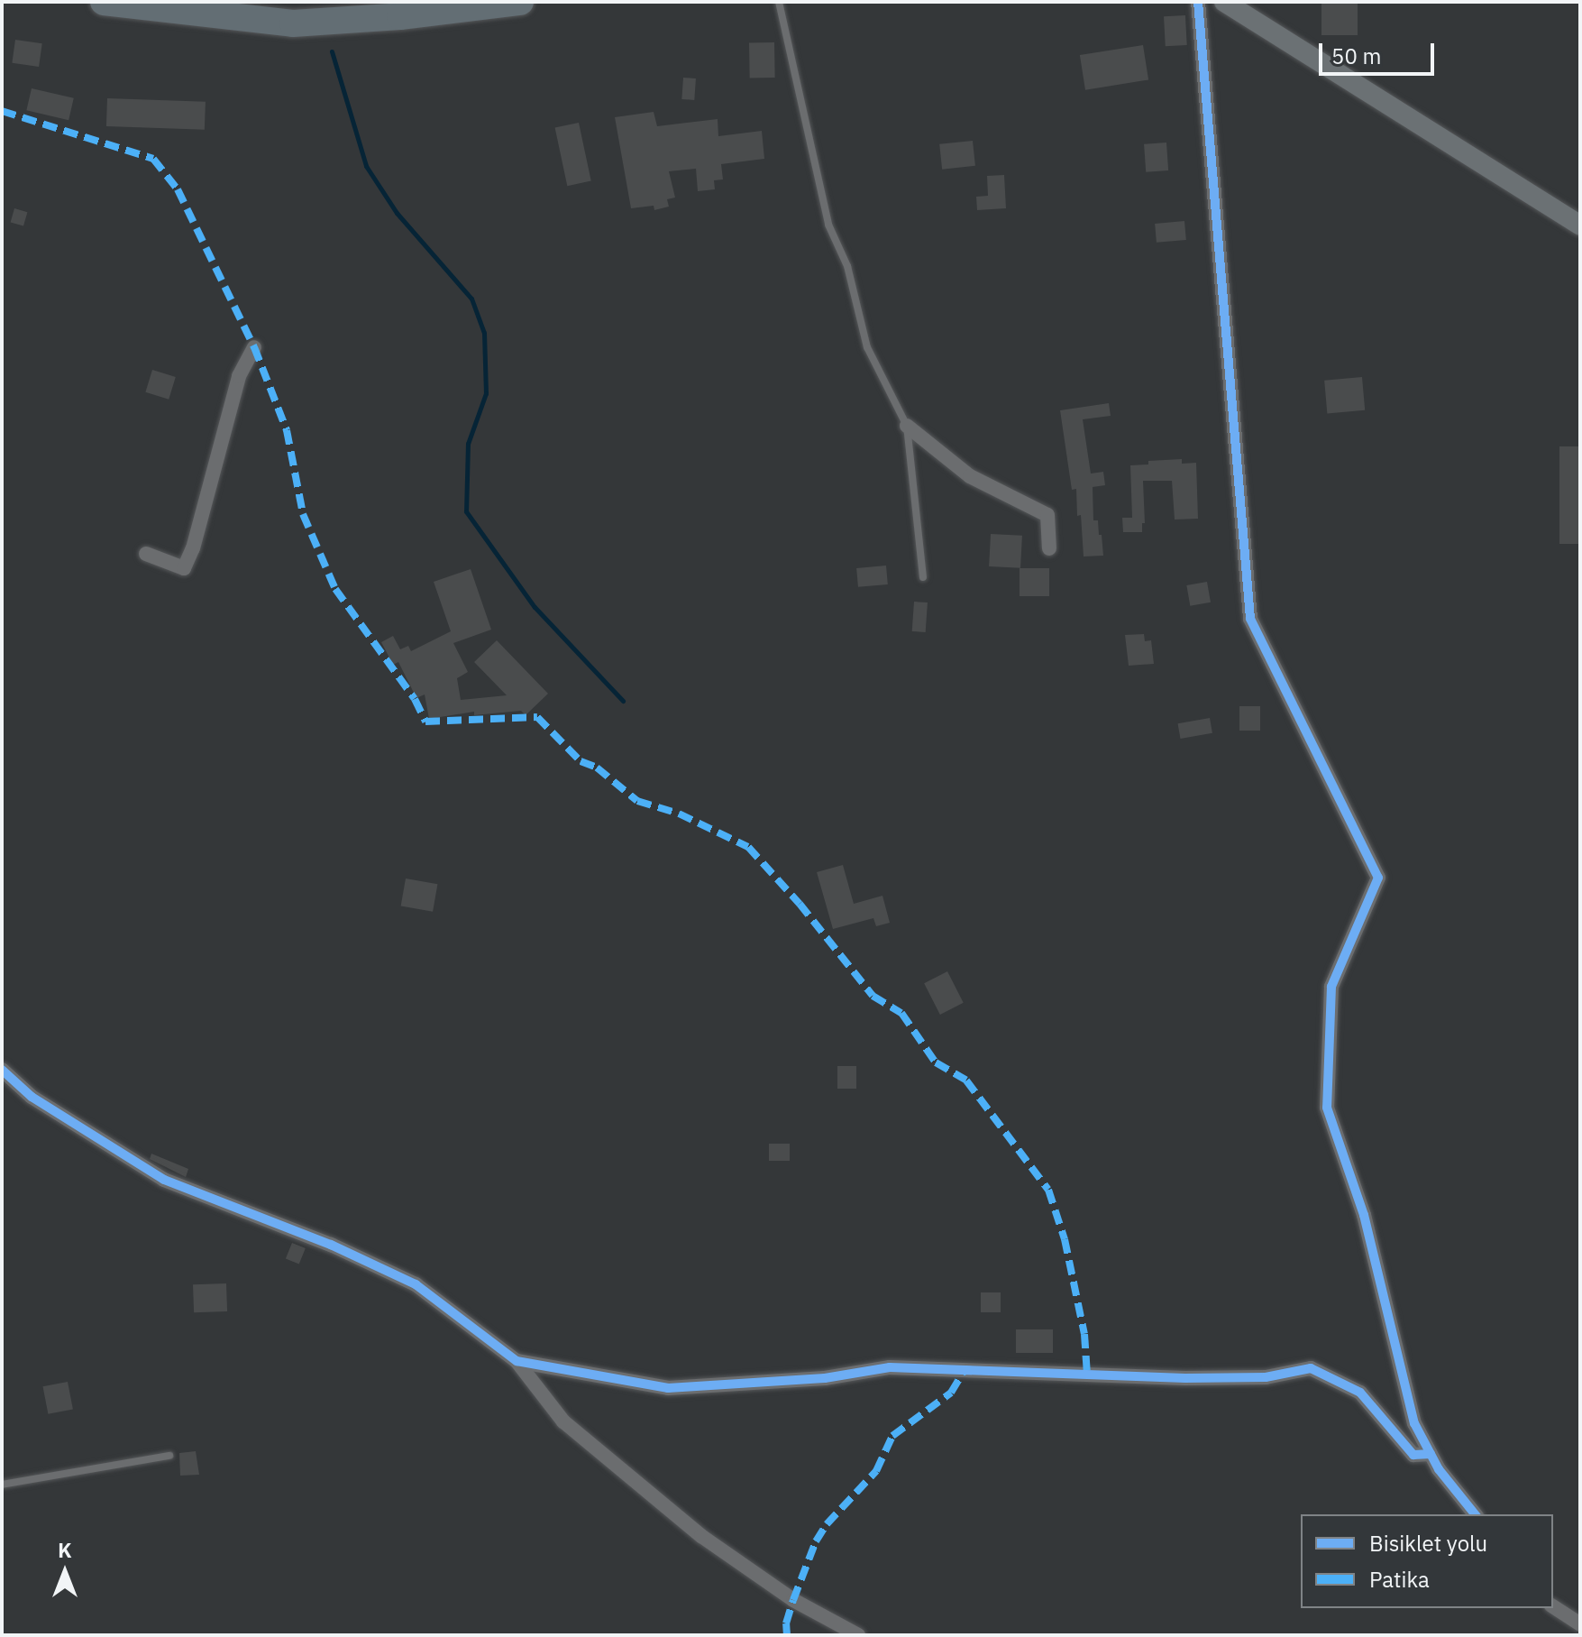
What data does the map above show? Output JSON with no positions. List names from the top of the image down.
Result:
{
  "legend": ["Bisiklet yolu", "Patika"],
  "scale_bar": "50 m",
  "north": "top"
}
